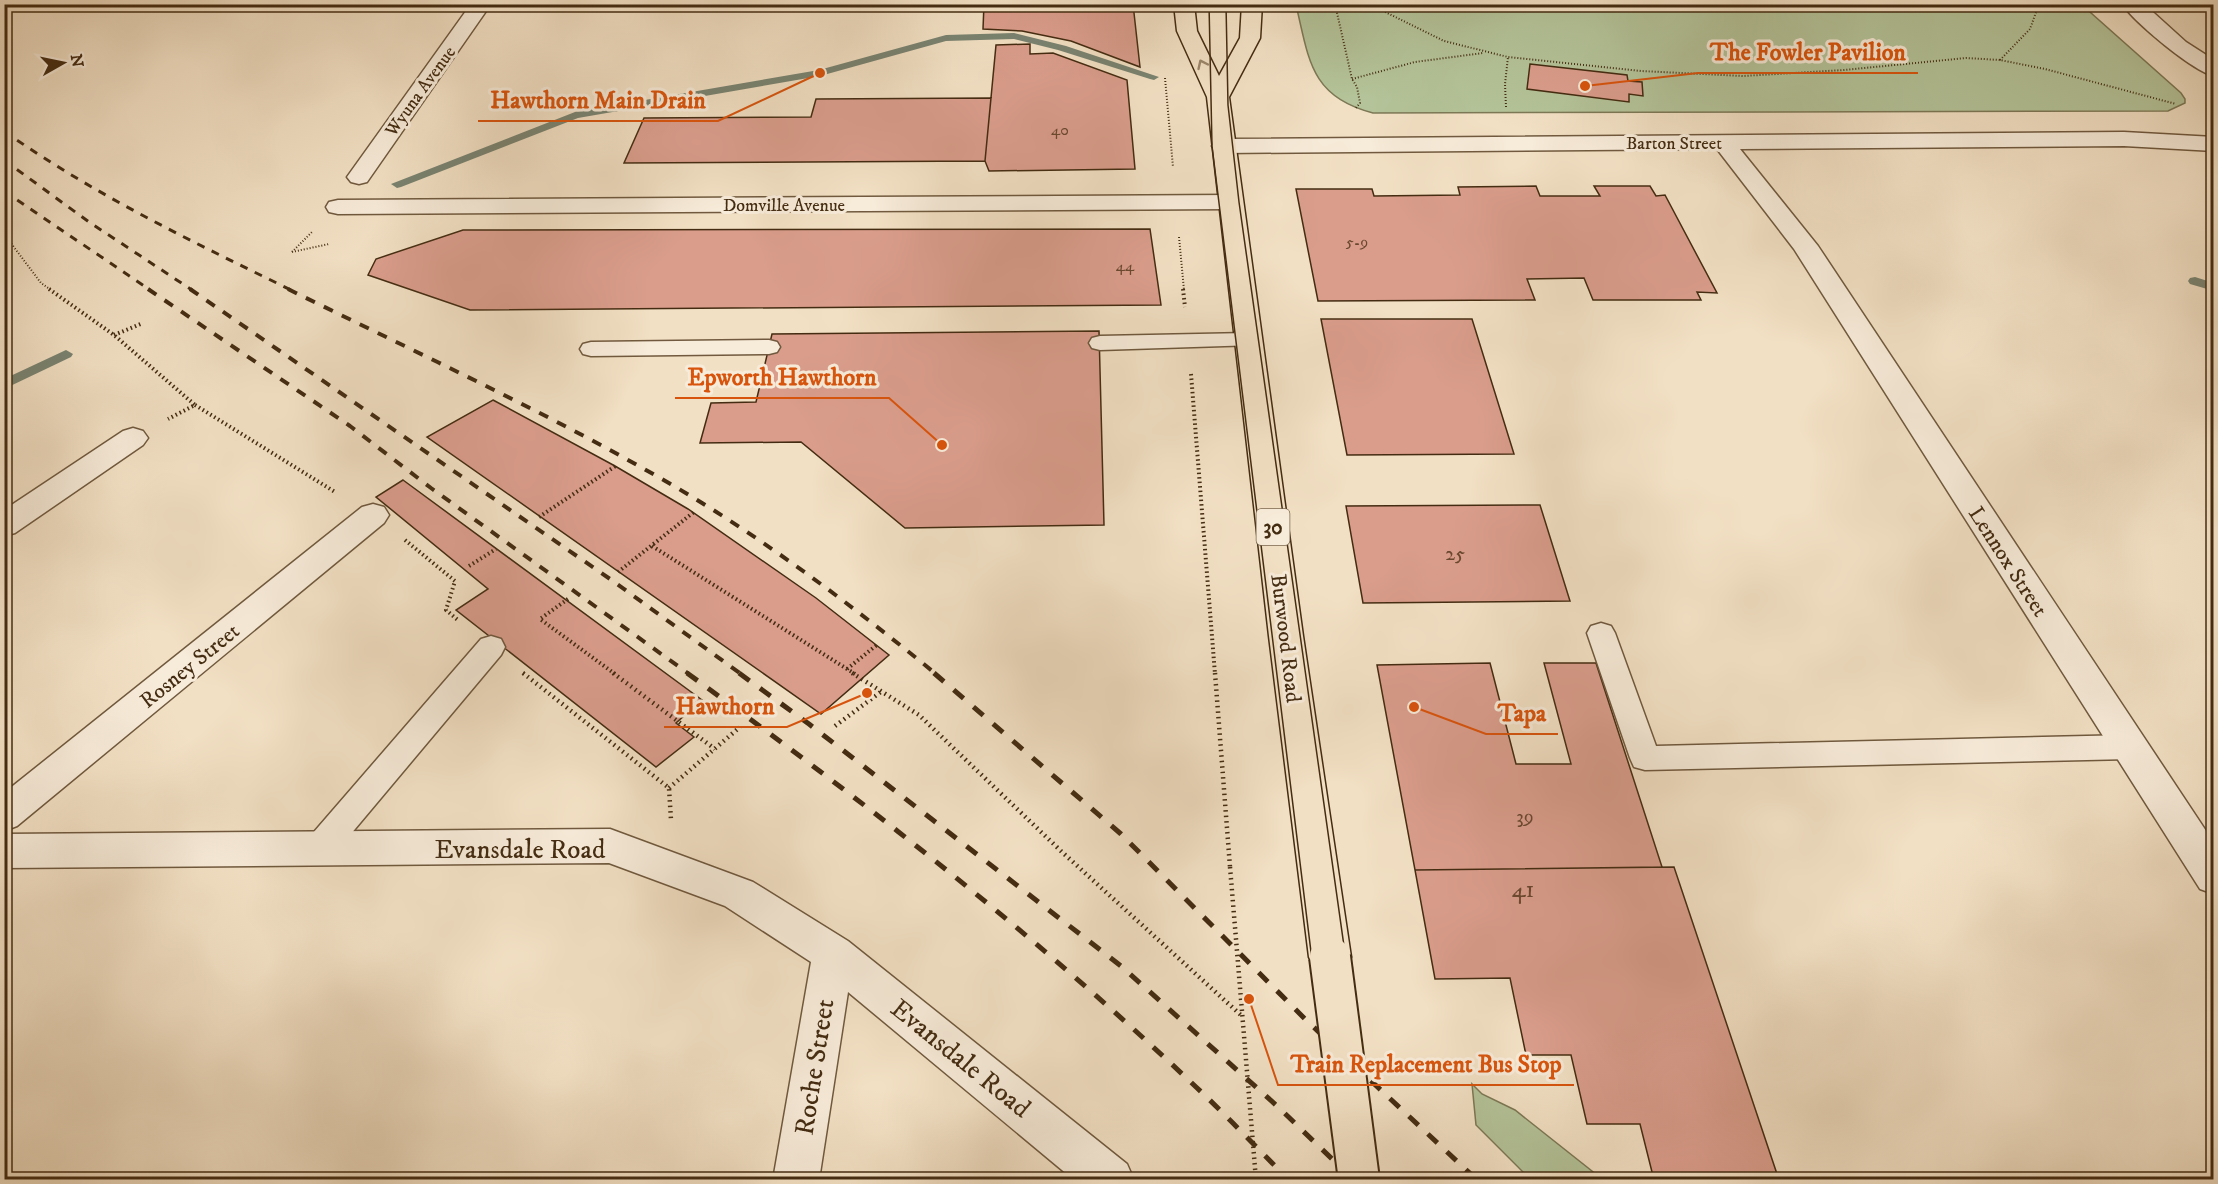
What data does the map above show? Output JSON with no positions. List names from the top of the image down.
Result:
{
  "streets": {
    "main road": ["30", "Burwood Road"],
    "street": [
      "Wyuna Avenue",
      "Barton Street",
      "Domville Avenue",
      "Lennox Street",
      "Rosney Street",
      "Evansdale Road",
      "Roche Street"
    ]
  },
  "crossings": [
    ["Barton Street", "Lennox Street"],
    ["Barton Street", "Burwood Road"],
    ["Domville Avenue", "Burwood Road"],
    ["Evansdale Road", "Roche Street"]
  ],
  "places": [
    "Hawthorn Main Drain",
    "The Fowler Pavilion",
    "Epworth Hawthorn",
    "Hawthorn",
    "Tapa",
    "Train Replacement Bus Stop"
  ],
  "house_numbers": [
    "40",
    "5-9",
    "44",
    "25",
    "39",
    "41"
  ],
  "north": "right"
}
